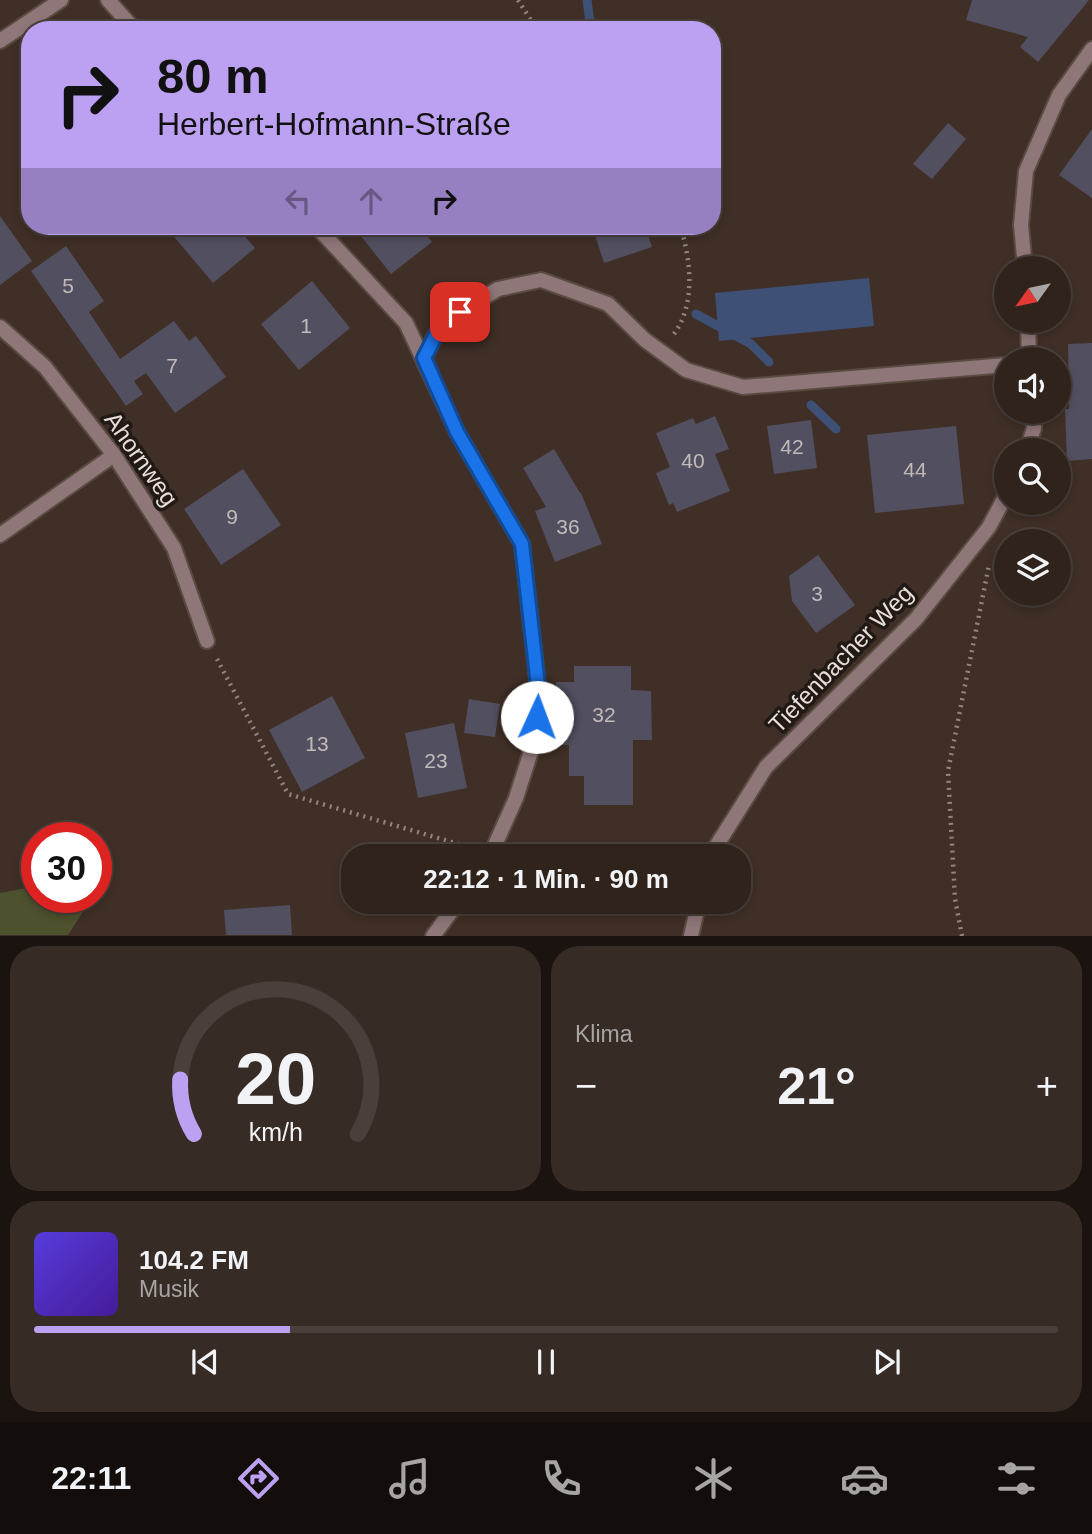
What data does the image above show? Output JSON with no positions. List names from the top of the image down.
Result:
{
  "streets": {
    "street": ["Ahornweg", "Tiefenbacher Weg"]
  },
  "house_numbers": [
    "5",
    "1",
    "7",
    "42",
    "40",
    "44",
    "9",
    "36",
    "3",
    "32",
    "13",
    "23"
  ],
  "north": "bottom left",
  "page": {
    "turn": ["80 m", "Herbert-Hofmann-Straße"],
    "limit": "30",
    "trip": "22:12 · 1 Min. · 90 m",
    "tile": "Klima",
    "heat": ["−", "21°", "+"],
    "song": ["104.2 FM", "Musik"],
    "tabs": "22:11",
    "gauge": ["20", "km/h"]
  }
}
